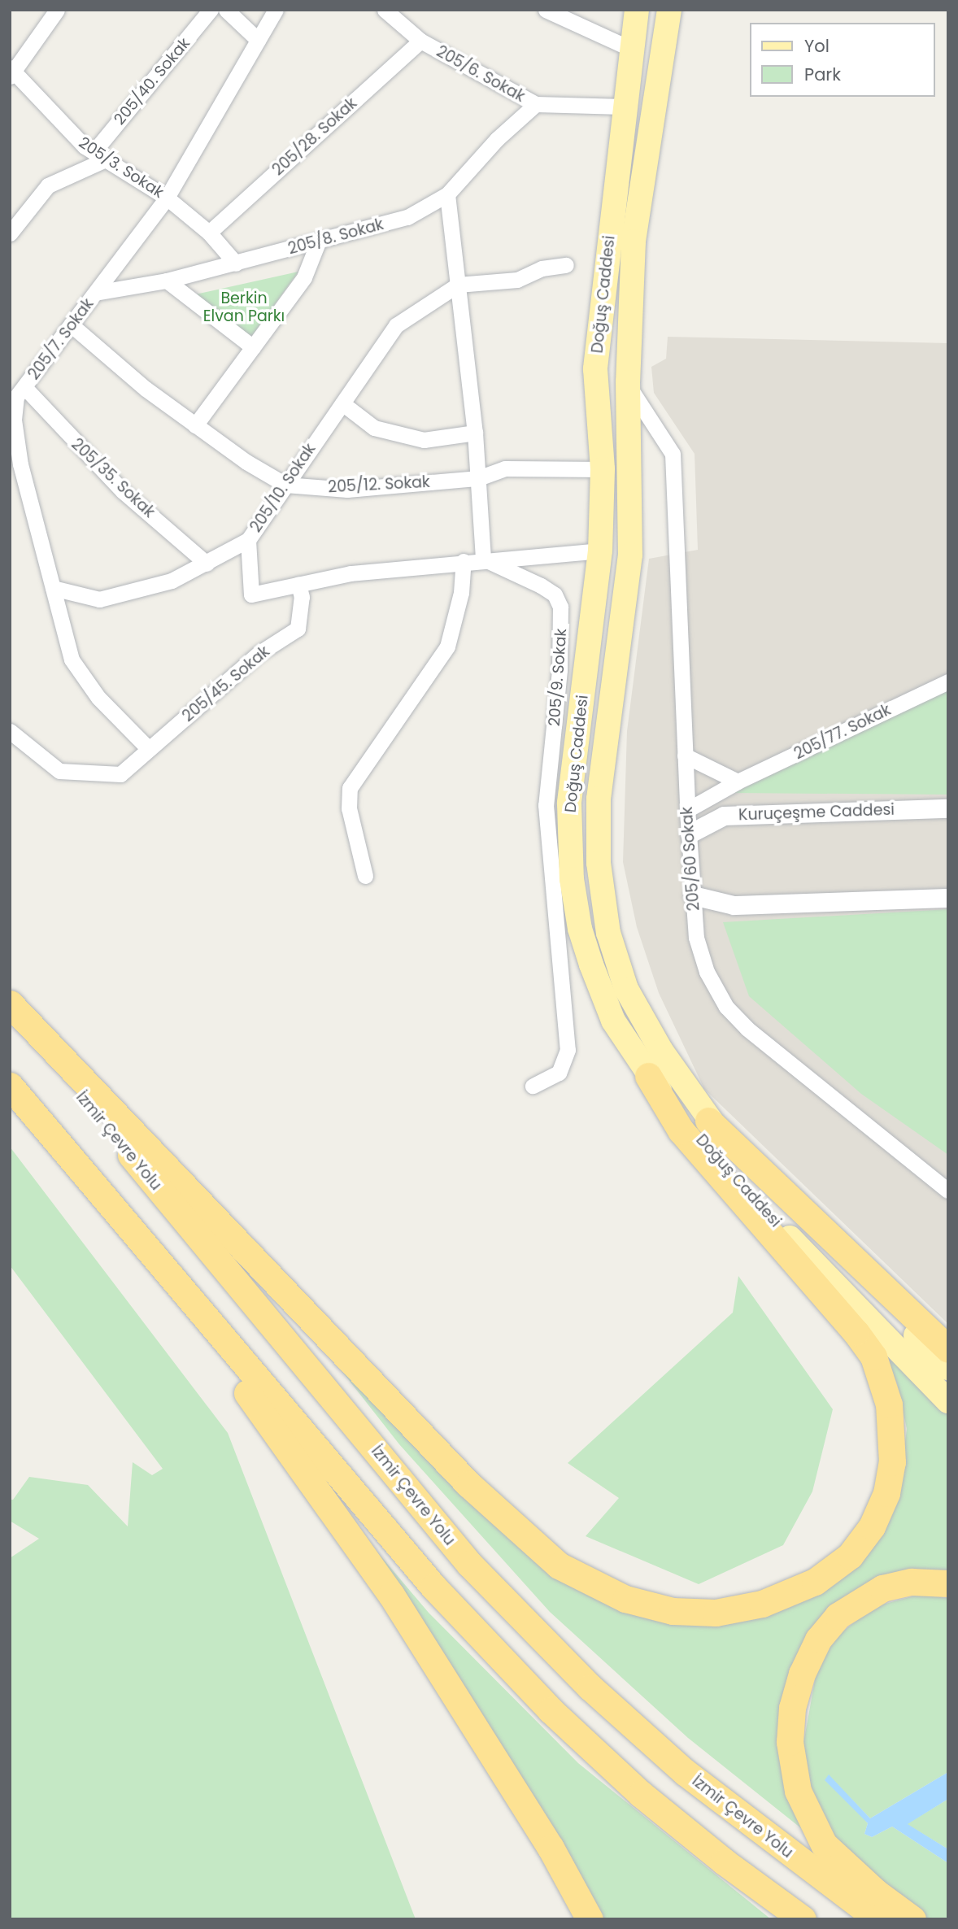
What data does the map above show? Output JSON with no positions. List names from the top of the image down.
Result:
{
  "streets": {
    "highway": ["İzmir Çevre Yolu"],
    "main road": ["Doğuş Caddesi"],
    "street": [
      "205/6. Sokak",
      "205/40. Sokak",
      "205/28. Sokak",
      "205/3. Sokak",
      "205/8. Sokak",
      "205/7. Sokak",
      "205/35. Sokak",
      "205/12. Sokak",
      "205/10. Sokak",
      "205/9. Sokak",
      "205/45. Sokak",
      "205/77. Sokak",
      "Kuruçeşme Caddesi",
      "205/60 Sokak"
    ]
  },
  "crossings": [
    ["205/6. Sokak", "205/28. Sokak"],
    ["205/6. Sokak", "205/8. Sokak"],
    ["205/6. Sokak", "Doğuş Caddesi"],
    ["205/40. Sokak", "205/3. Sokak"],
    ["205/28. Sokak", "205/3. Sokak"],
    ["205/3. Sokak", "205/8. Sokak"],
    ["205/3. Sokak", "205/7. Sokak"],
    ["205/8. Sokak", "205/7. Sokak"],
    ["Doğuş Caddesi", "205/12. Sokak"],
    ["Doğuş Caddesi", "205/60 Sokak"],
    ["205/7. Sokak", "205/35. Sokak"],
    ["205/7. Sokak", "205/12. Sokak"],
    ["205/35. Sokak", "205/10. Sokak"],
    ["205/12. Sokak", "205/10. Sokak"],
    ["205/77. Sokak", "205/60 Sokak"],
    ["Kuruçeşme Caddesi", "205/60 Sokak"]
  ],
  "parks": ["Berkin Elvan Parkı"],
  "legend": ["Yol", "Park"]
}
